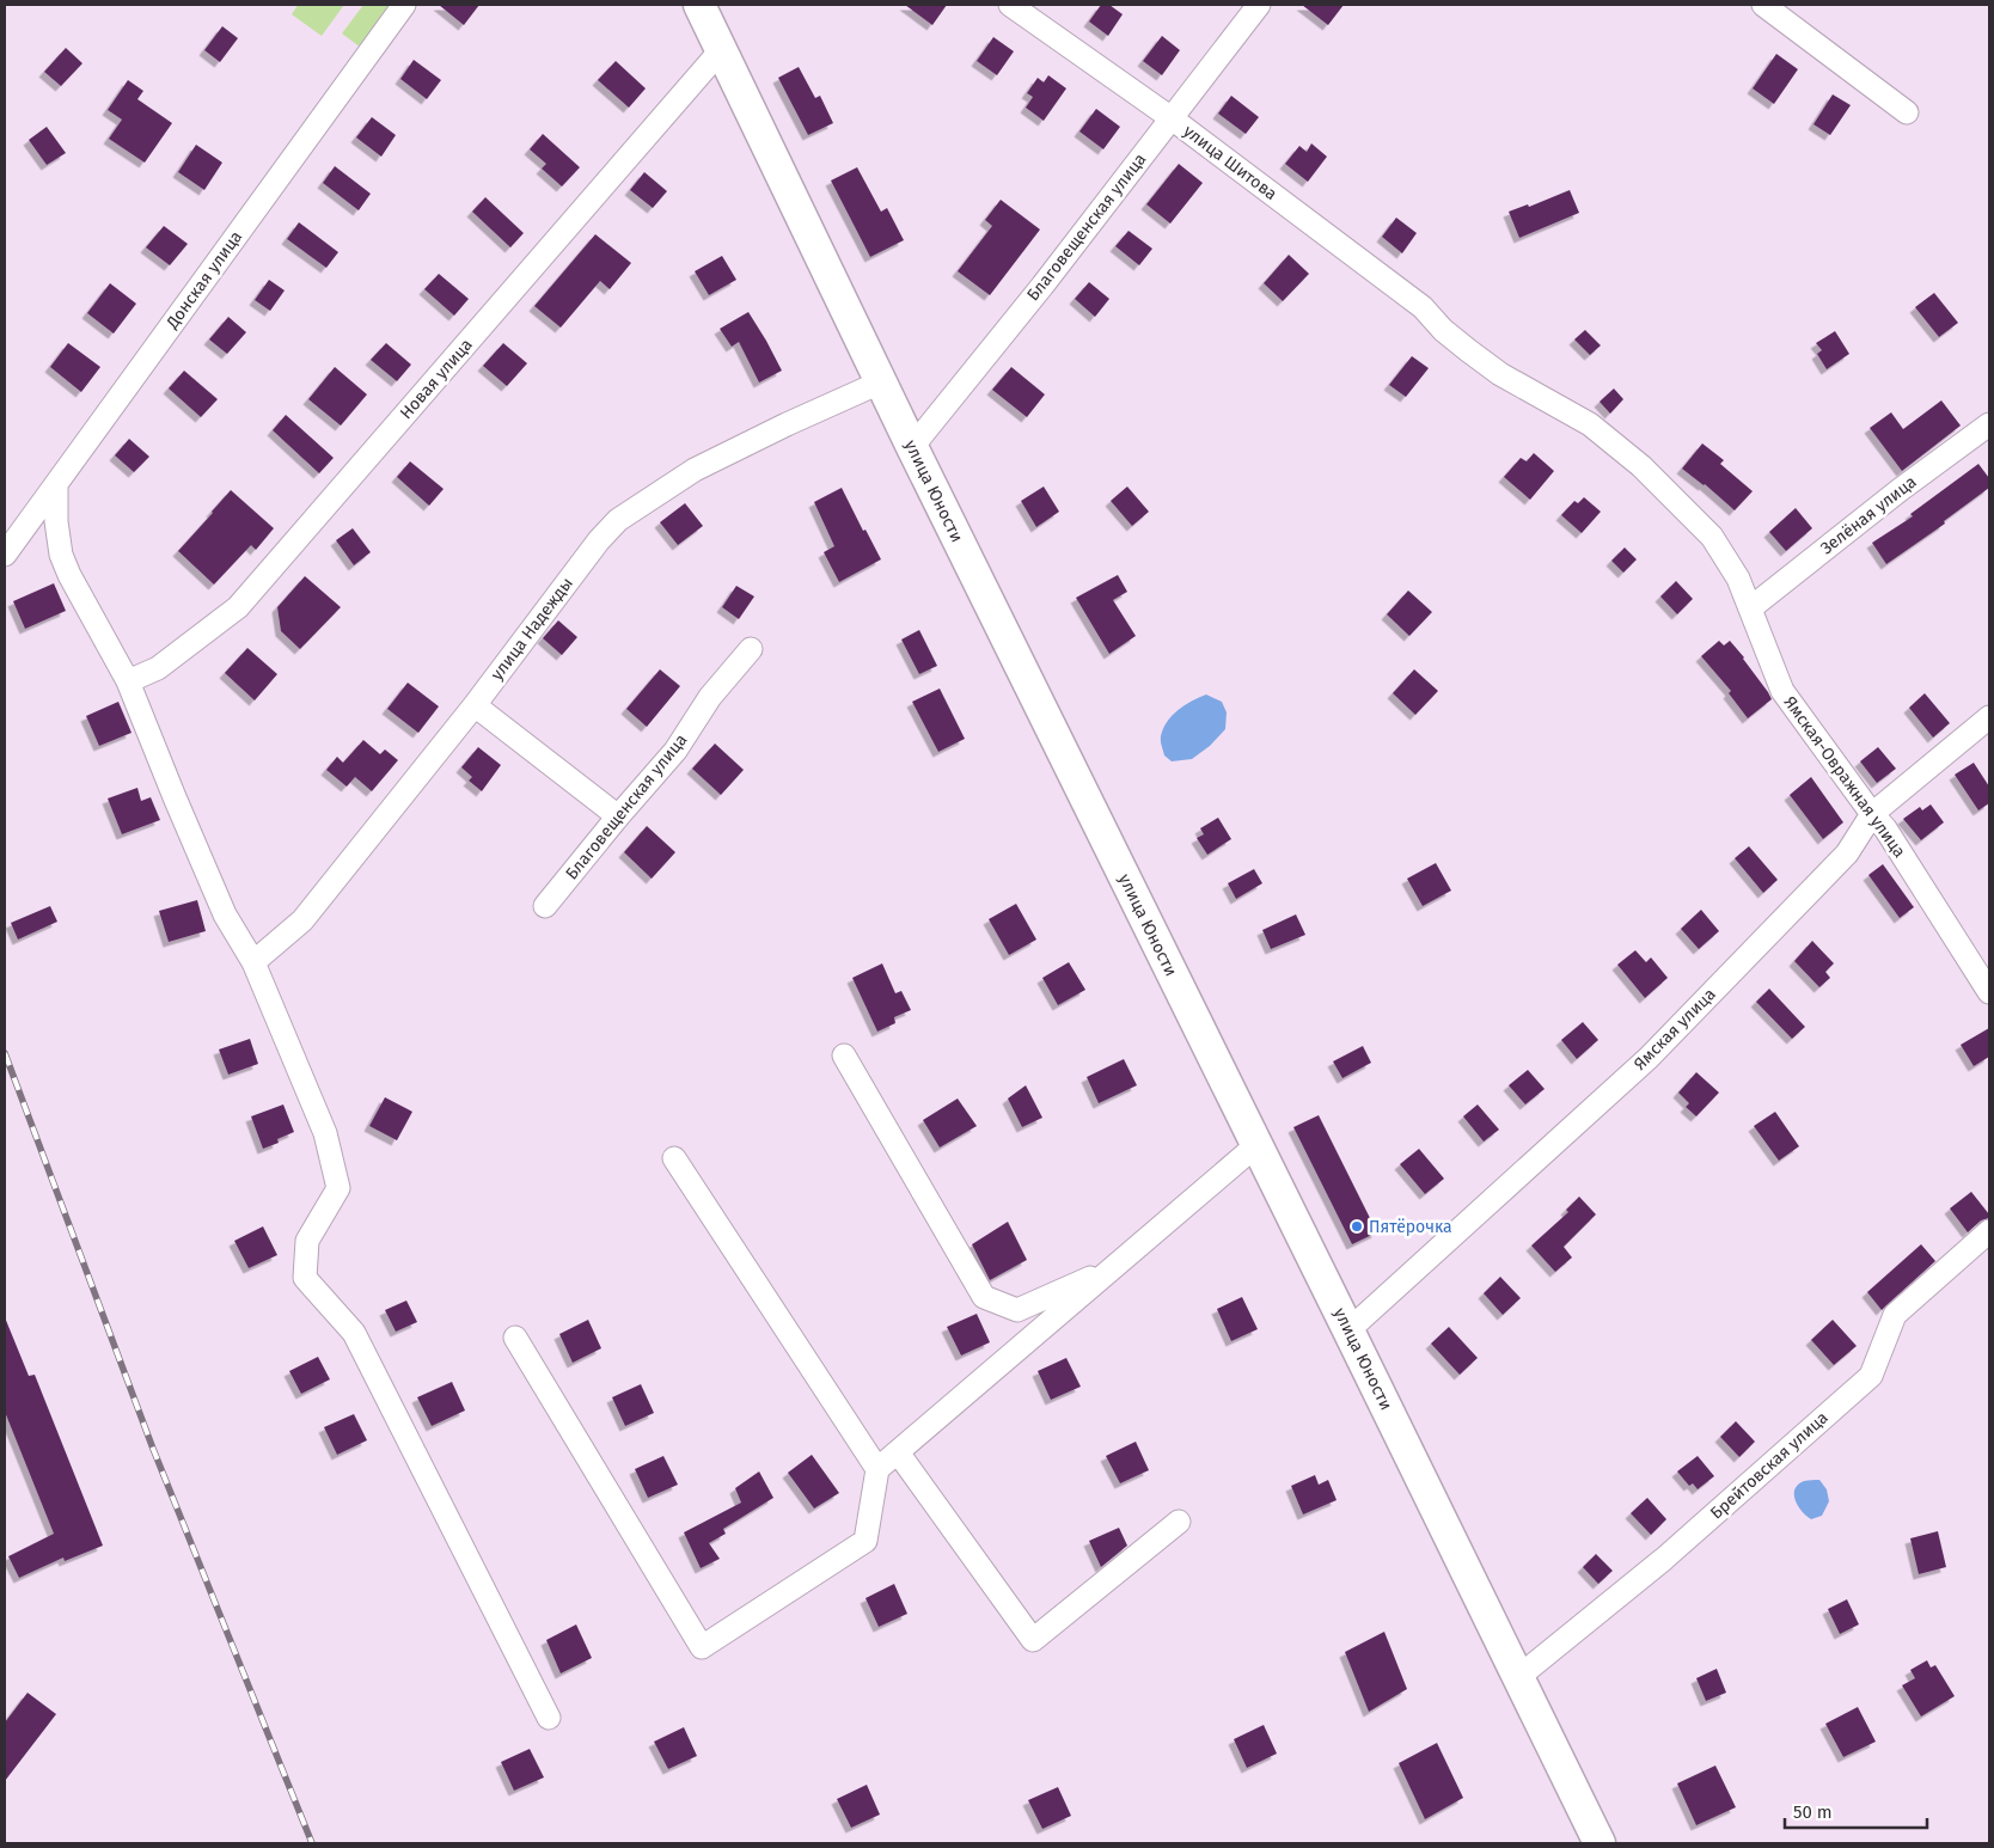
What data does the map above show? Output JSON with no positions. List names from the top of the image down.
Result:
{
  "streets": {
    "street": [
      "улица Шитова",
      "Благовещенская улица",
      "Донская улица",
      "Новая улица",
      "улица Юности",
      "Зелёная улица",
      "улица Надежды",
      "Ямская-Овражная улица",
      "Ямская улица",
      "Брейтовская улица"
    ]
  },
  "crossings": [
    ["улица Шитова", "Благовещенская улица"],
    ["улица Шитова", "Ямская-Овражная улица"],
    ["Благовещенская улица", "улица Юности"],
    ["Новая улица", "улица Юности"],
    ["улица Юности", "улица Надежды"],
    ["улица Юности", "Ямская улица"],
    ["улица Юности", "Брейтовская улица"],
    ["Зелёная улица", "Ямская-Овражная улица"],
    ["Ямская-Овражная улица", "Ямская улица"]
  ],
  "places": ["Пятёрочка"],
  "scale_bar": "50 m"
}
